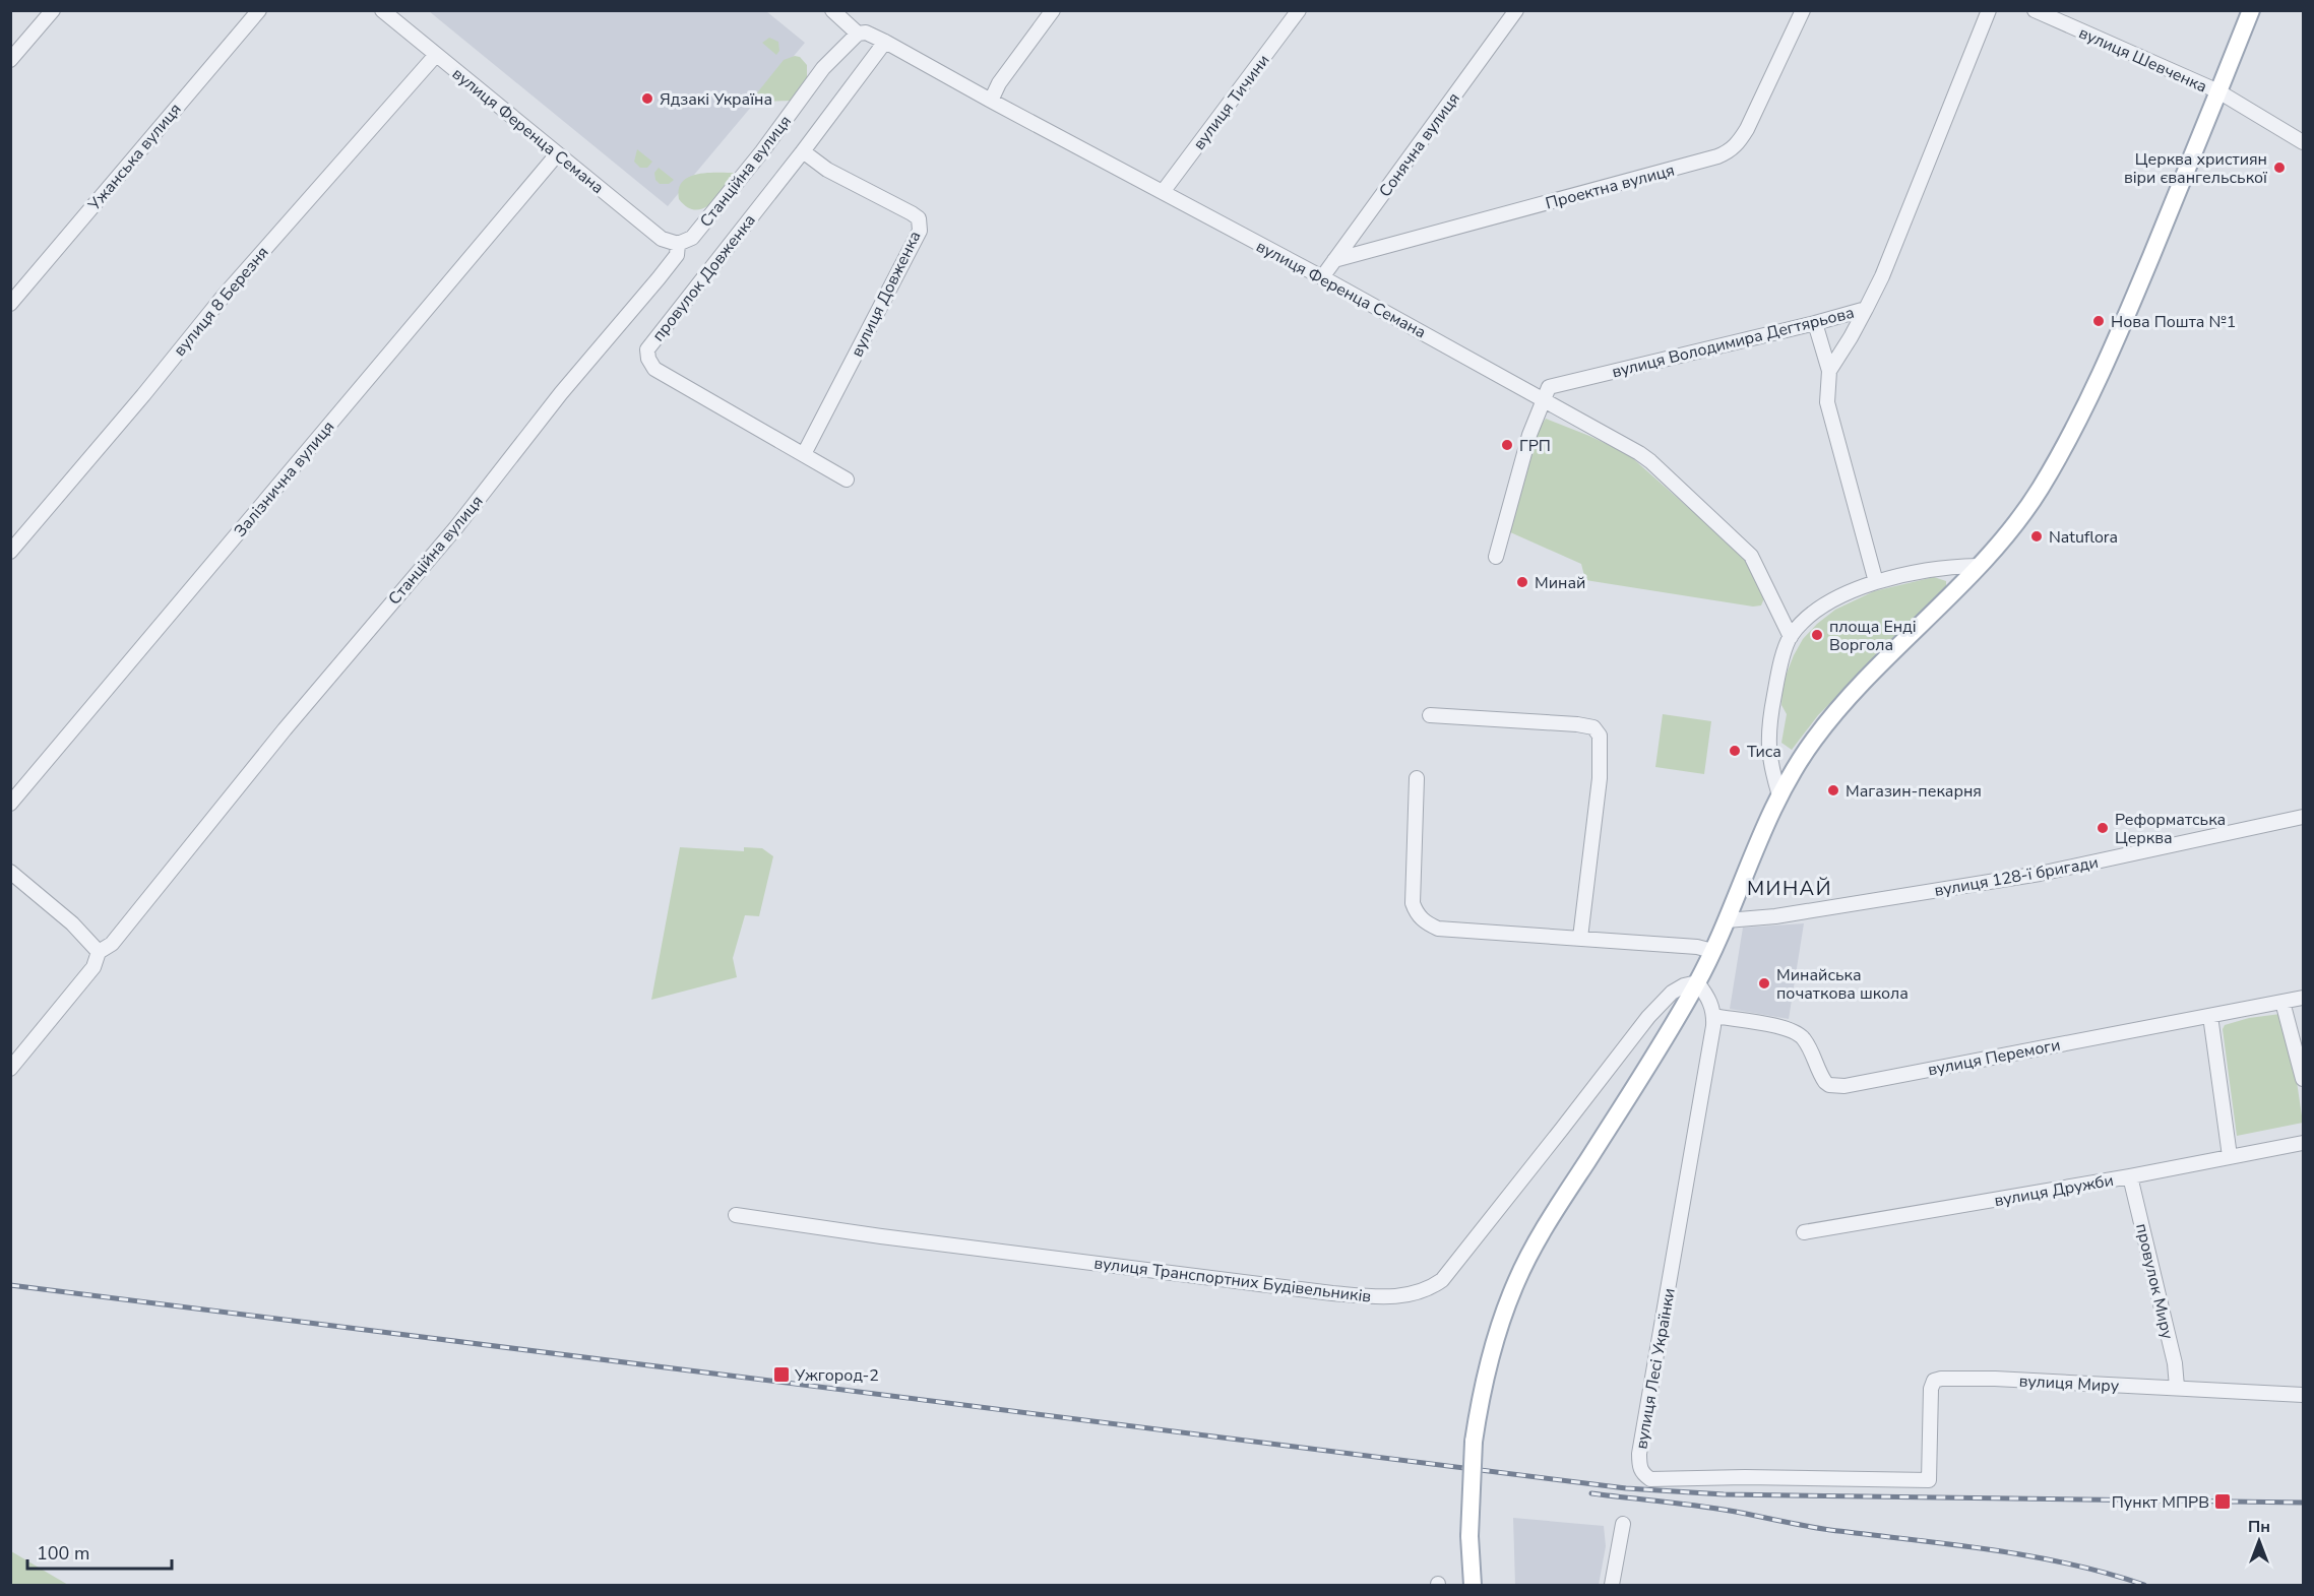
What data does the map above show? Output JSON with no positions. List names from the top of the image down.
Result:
{
  "streets": {
    "street": [
      "вулиця Шевченка",
      "вулиця Тичини",
      "вулиця Ференца Семана",
      "Сонячна вулиця",
      "Ужанська вулиця",
      "Станційна вулиця",
      "Проектна вулиця",
      "провулок Довженка",
      "вулиця Довженка",
      "вулиця 8 Березня",
      "вулиця Володимира Дегтярьова",
      "Залізнична вулиця",
      "вулиця 128-ї бригади",
      "вулиця Перемоги",
      "вулиця Дружби",
      "вулиця Транспортних Будівельників",
      "провулок Миру",
      "вулиця Лесі Українки",
      "вулиця Миру"
    ]
  },
  "crossings": [
    ["вулиця Тичини", "вулиця Ференца Семана"],
    ["вулиця Ференца Семана", "Сонячна вулиця"],
    ["вулиця Ференца Семана", "Станційна вулиця"],
    ["вулиця Ференца Семана", "провулок Довженка"],
    ["вулиця Ференца Семана", "вулиця 8 Березня"],
    ["вулиця Ференца Семана", "вулиця Володимира Дегтярьова"],
    ["вулиця Ференца Семана", "Залізнична вулиця"],
    ["Сонячна вулиця", "Проектна вулиця"],
    ["провулок Довженка", "вулиця Довженка"],
    ["вулиця Перемоги", "вулиця Лесі Українки"],
    ["вулиця Дружби", "провулок Миру"],
    ["провулок Миру", "вулиця Миру"],
    ["вулиця Лесі Українки", "вулиця Миру"]
  ],
  "districts": ["МИНАЙ"],
  "places": {
    "other": [
      "Ядзакі Україна",
      "Церква християн віри євангельської",
      "Нова Пошта №1",
      "ГРП",
      "Natuflora",
      "Минай",
      "площа Енді Воргола",
      "Тиса",
      "Магазин-пекарня",
      "Реформатська Церква",
      "Минайська початкова школа"
    ],
    "transit": ["Ужгород-2", "Пункт МПРВ"]
  },
  "scale_bar": "100 m",
  "north": "top"
}
